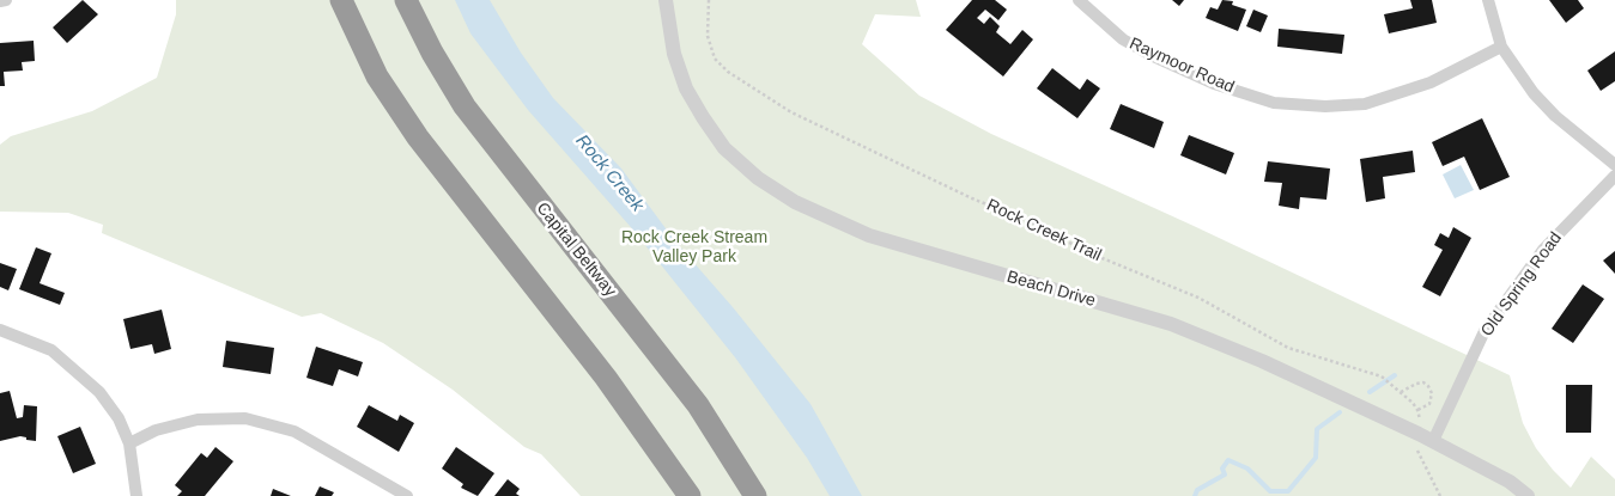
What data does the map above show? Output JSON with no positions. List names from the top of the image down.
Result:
{
  "streets": {
    "highway": ["Capital Beltway"],
    "street": ["Raymoor Road", "Old Spring Road", "Beach Drive"],
    "path": ["Rock Creek Trail"]
  },
  "crossings": [
    ["Old Spring Road", "Beach Drive"]
  ],
  "water": ["Rock Creek"],
  "parks": ["Rock Creek Stream Valley Park"]
}
